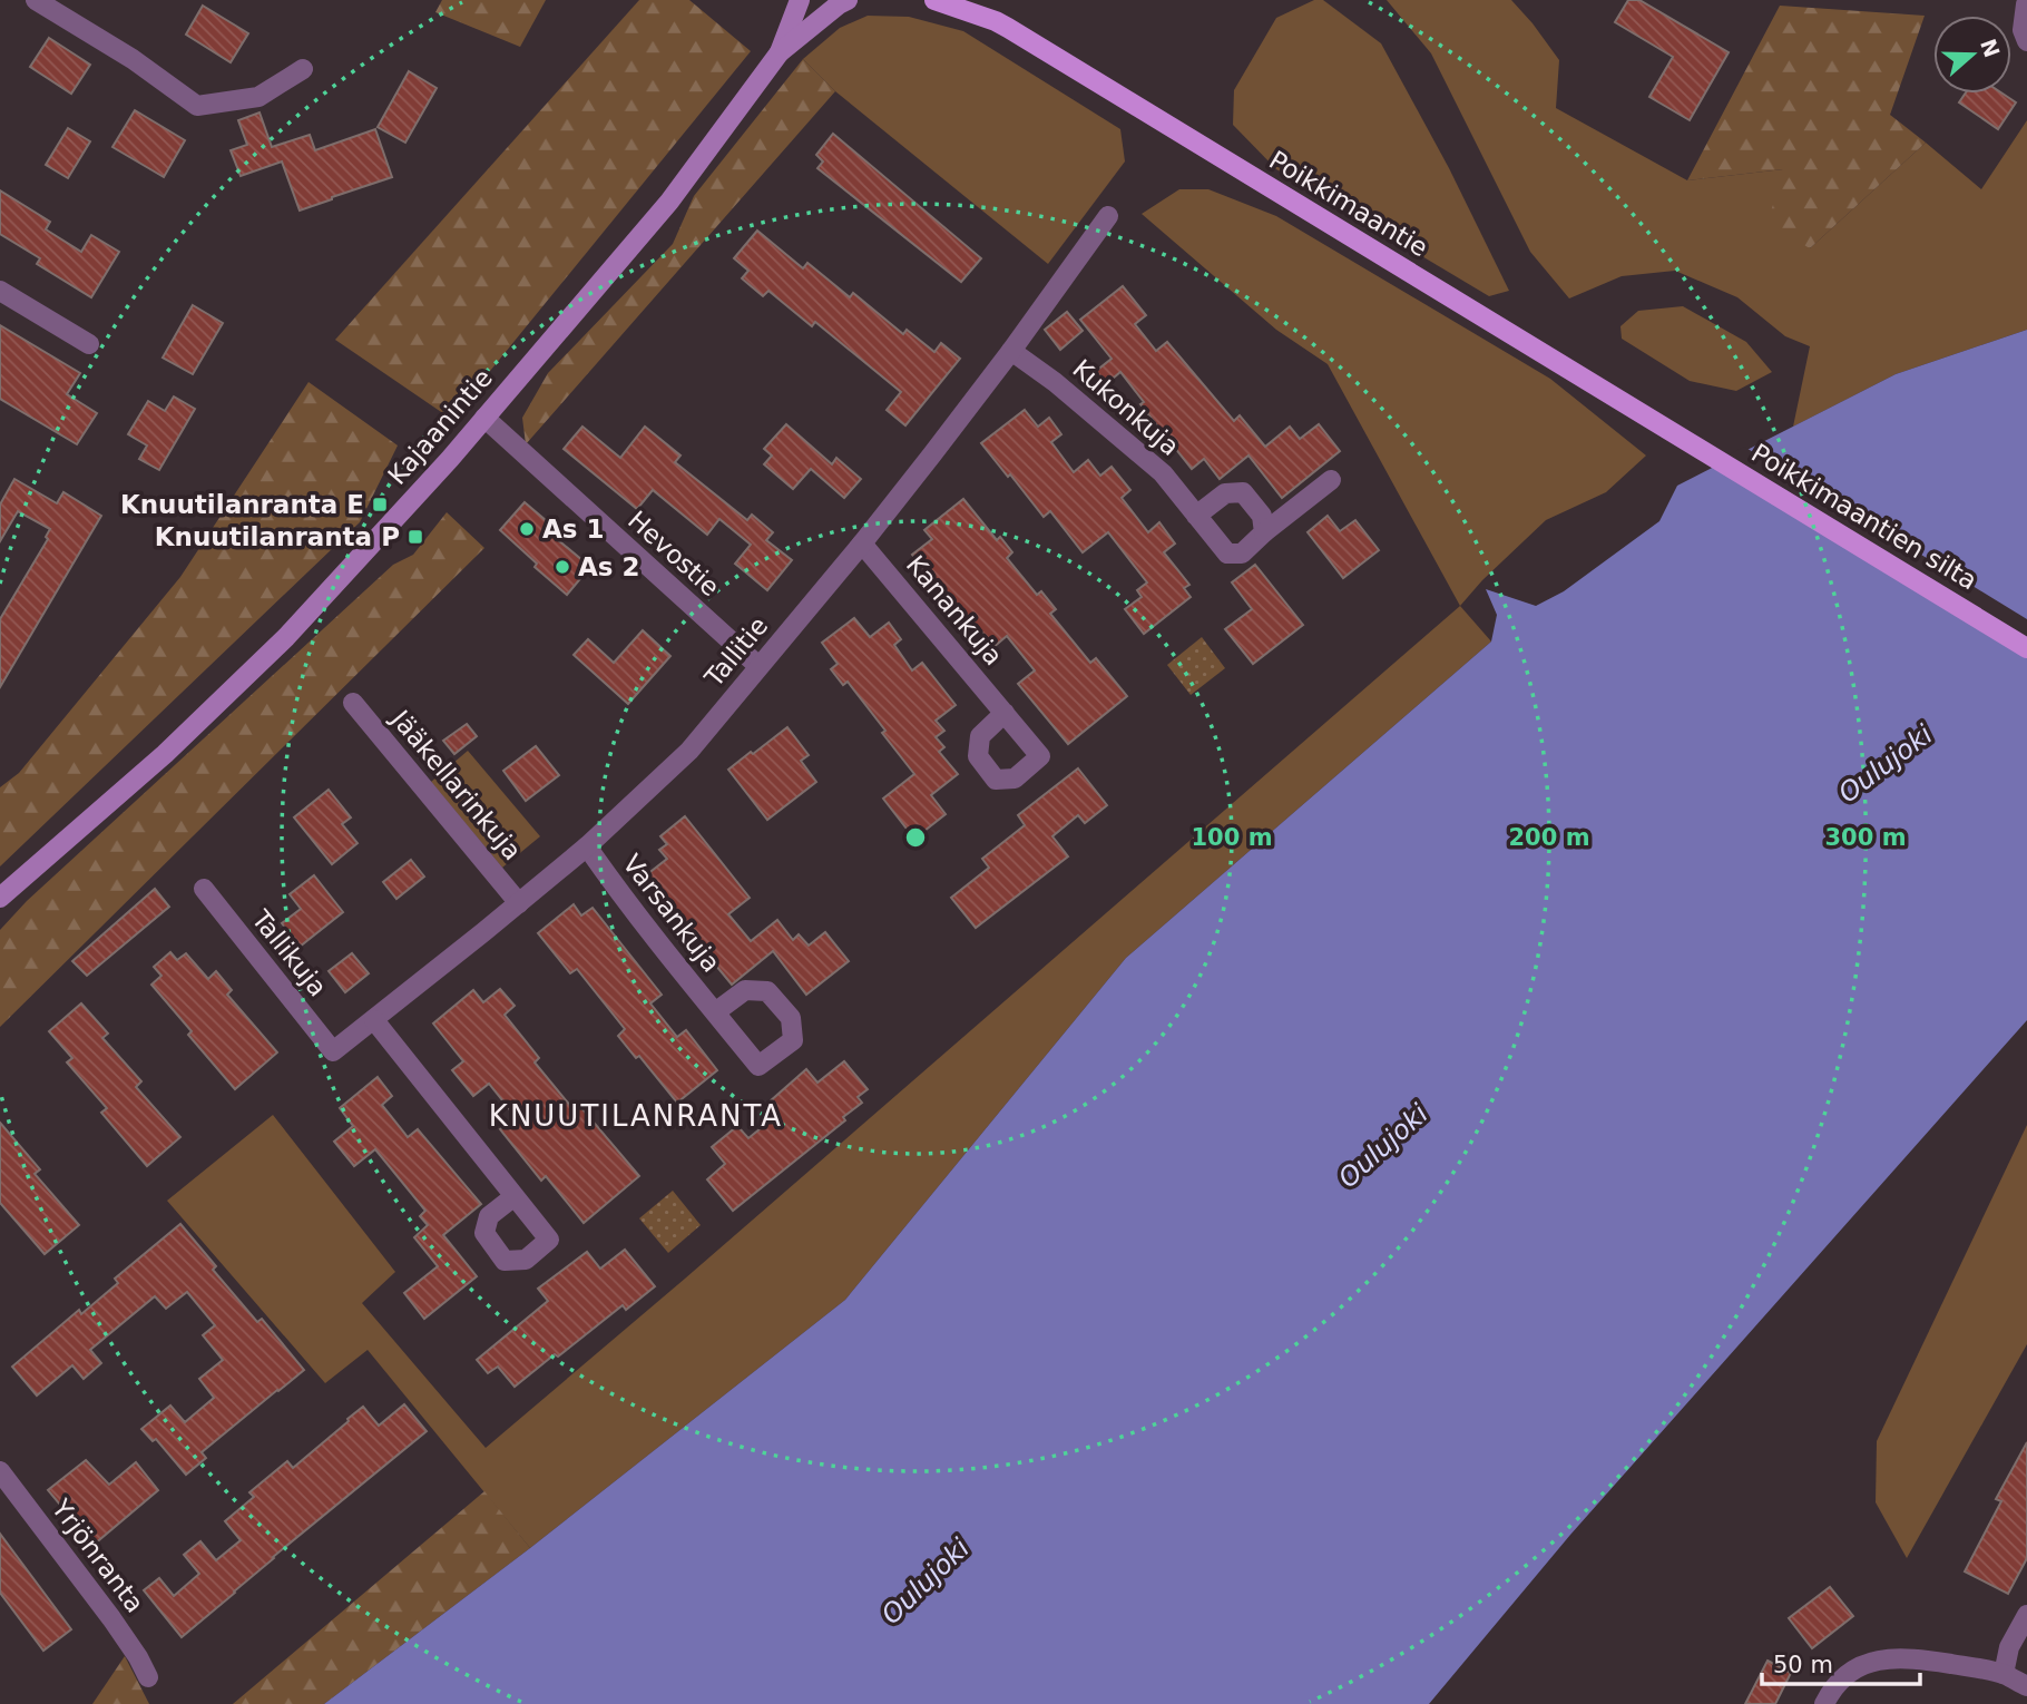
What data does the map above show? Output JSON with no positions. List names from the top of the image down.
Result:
{
  "streets": {
    "main road": ["Poikkimaantie", "Kajaanintie", "Poikkimaantien silta"],
    "street": [
      "Kukonkuja",
      "Hevostie",
      "Kanankuja",
      "Tallitie",
      "Jääkellarinkuja",
      "Varsankuja",
      "Tallikuja",
      "Yrjönranta"
    ]
  },
  "crossings": [
    ["Poikkimaantie", "Poikkimaantien silta"],
    ["Kukonkuja", "Tallitie"],
    ["Kajaanintie", "Hevostie"],
    ["Hevostie", "Tallitie"],
    ["Kanankuja", "Tallitie"],
    ["Tallitie", "Jääkellarinkuja"],
    ["Tallitie", "Varsankuja"],
    ["Tallitie", "Tallikuja"]
  ],
  "districts": ["KNUUTILANRANTA"],
  "water": ["Oulujoki"],
  "places": {
    "transit": ["Knuutilanranta E", "Knuutilanranta P"],
    "other": ["As 1", "As 2"]
  },
  "scale_bar": "50 m",
  "north": "right",
  "rings": ["100 m", "200 m", "300 m"]
}
